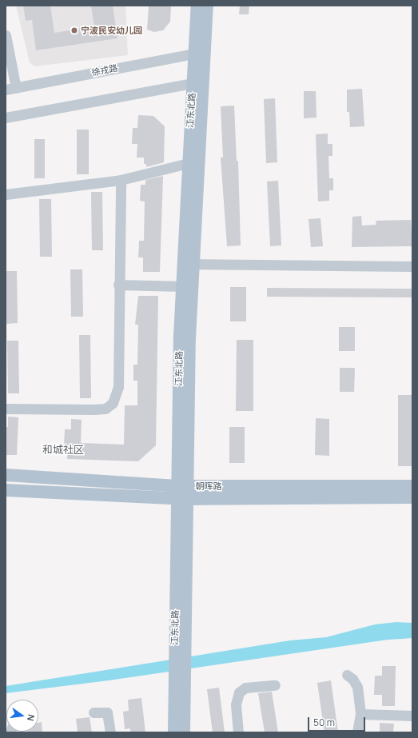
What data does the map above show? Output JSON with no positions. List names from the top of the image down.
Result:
{
  "streets": {
    "main road": ["江东北路", "朝晖路"],
    "street": ["徐戎路"]
  },
  "crossings": [
    ["徐戎路", "江东北路"],
    ["江东北路", "朝晖路"]
  ],
  "districts": ["和城社区"],
  "places": ["宁波民安幼儿园"],
  "scale_bar": "50 m",
  "north": "right"
}
